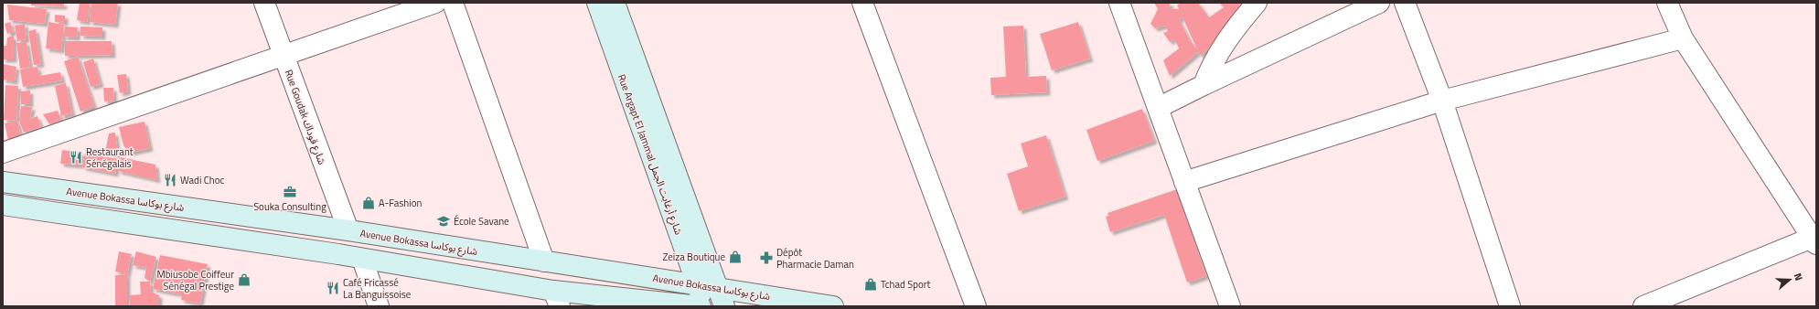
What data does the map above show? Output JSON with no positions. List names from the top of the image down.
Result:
{
  "streets": {
    "street": ["Rue Goudak شارع قوداك", "Rue Argapt El Jammal شارع أرغابت الجمل", "Avenue Bokassa شارع بوكاسا"]
  },
  "crossings": [
    ["Rue Goudak شارع قوداك", "Avenue Bokassa شارع بوكاسا"],
    ["Rue Argapt El Jammal شارع أرغابت الجمل", "Avenue Bokassa شارع بوكاسا"]
  ],
  "places": {
    "restaurant": ["Restaurant Sénégalais", "Wadi Choc", "Café Fricassé La Banguissoise"],
    "office": ["Souka Consulting"],
    "shop": [
      "A-Fashion",
      "Zeiza Boutique",
      "Mbiusobe Coiffeur Sénégal Prestige",
      "Tchad Sport"
    ],
    "school or university": ["École Savane"],
    "pharmacy": ["Dépôt Pharmacie Daman"]
  },
  "north": "right"
}
